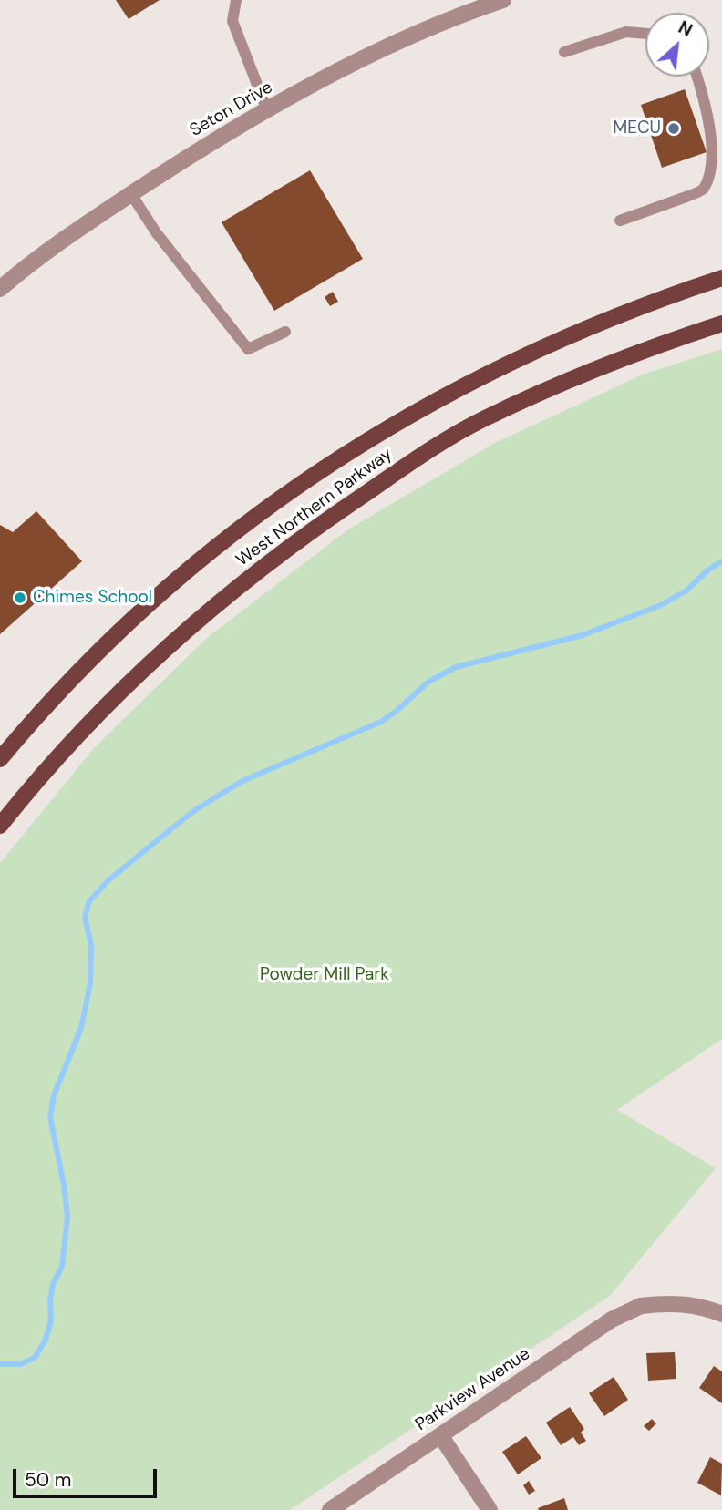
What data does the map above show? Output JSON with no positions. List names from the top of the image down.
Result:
{
  "streets": {
    "main road": ["West Northern Parkway"],
    "street": ["Seton Drive", "Parkview Avenue"]
  },
  "parks": ["Powder Mill Park"],
  "places": ["MECU", "Chimes School"],
  "scale_bar": "50 m",
  "north": "top right"
}
